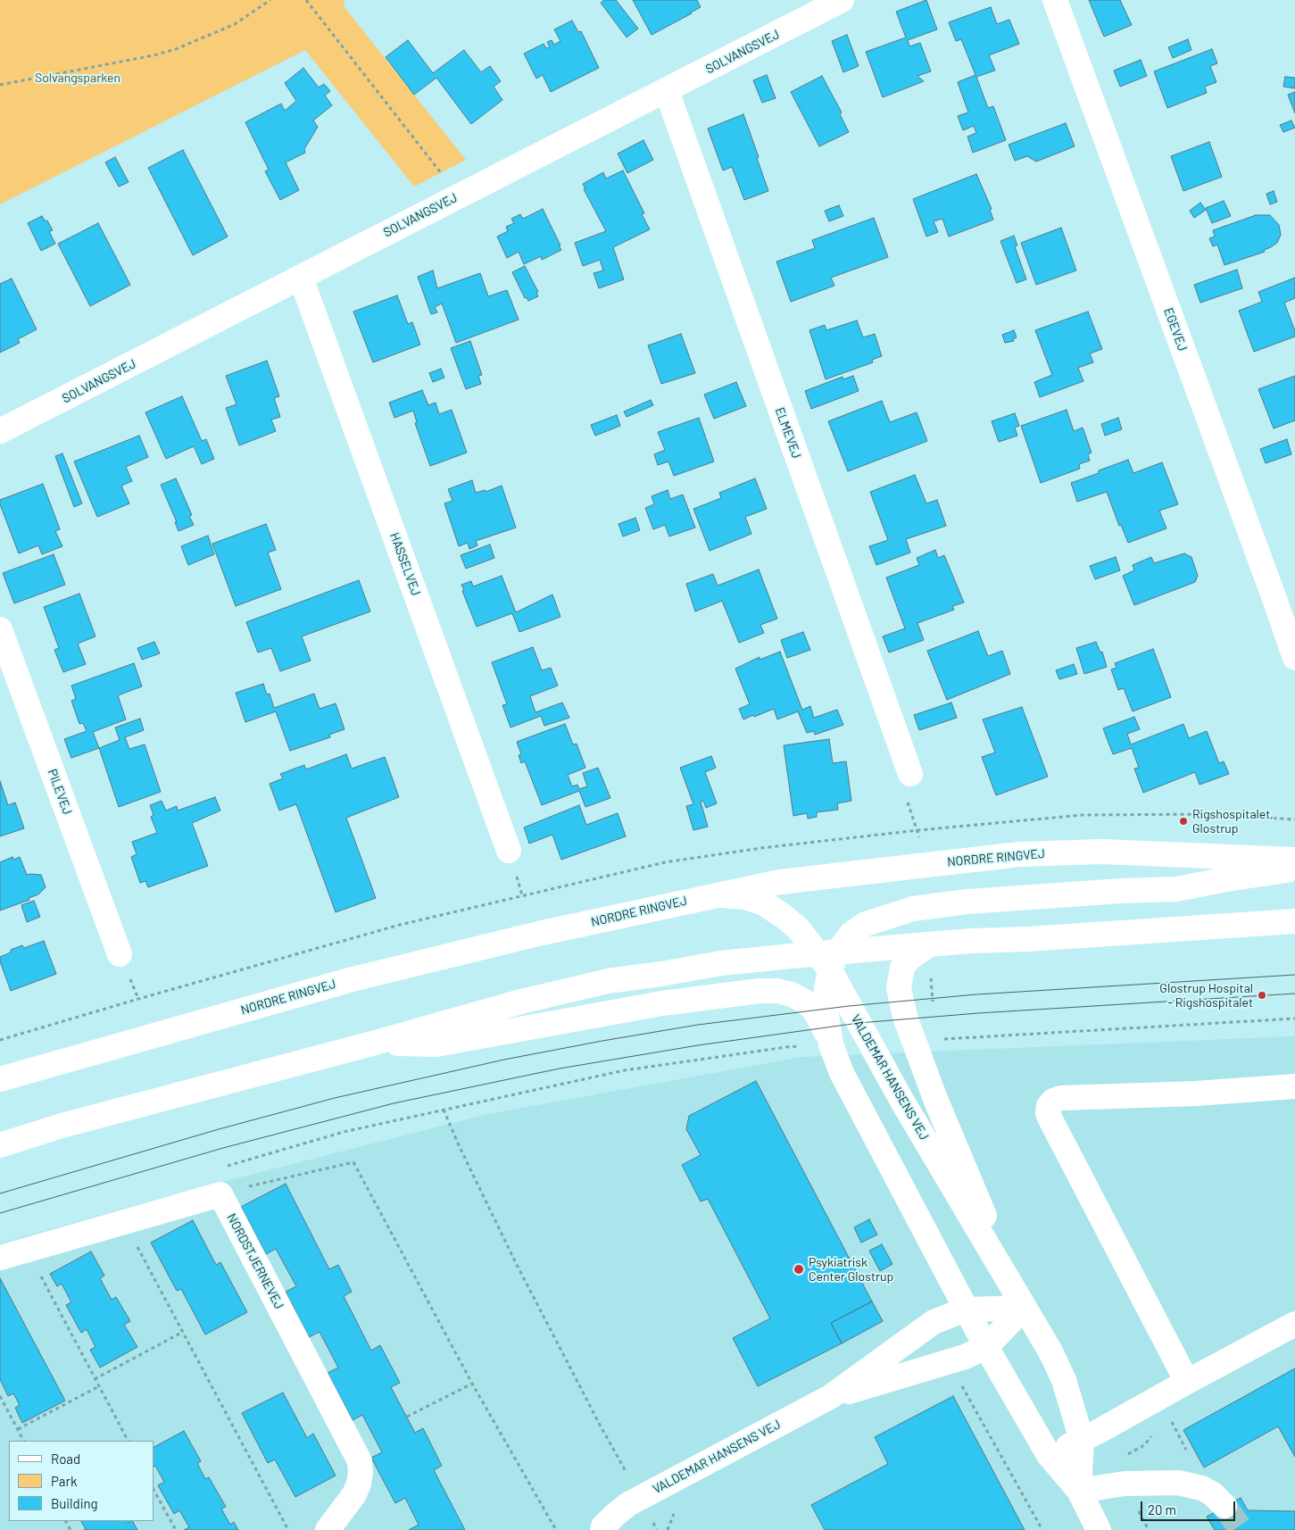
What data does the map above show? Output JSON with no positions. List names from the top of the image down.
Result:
{
  "streets": {
    "street": [
      "SOLVANGSVEJ",
      "EGEVEJ",
      "ELMEVEJ",
      "HASSELVEJ",
      "PILEVEJ",
      "NORDRE RINGVEJ",
      "VALDEMAR HANSENS VEJ",
      "NORDSTJERNEVEJ"
    ]
  },
  "crossings": [
    ["SOLVANGSVEJ", "ELMEVEJ"],
    ["SOLVANGSVEJ", "HASSELVEJ"],
    ["NORDRE RINGVEJ", "VALDEMAR HANSENS VEJ"]
  ],
  "parks": ["Solvangsparken"],
  "places": ["Rigshospitalet, Glostrup", "Glostrup Hospital - Rigshospitalet", "Psykiatrisk Center Glostrup"],
  "legend": ["Road", "Park", "Building"],
  "scale_bar": "20 m"
}
